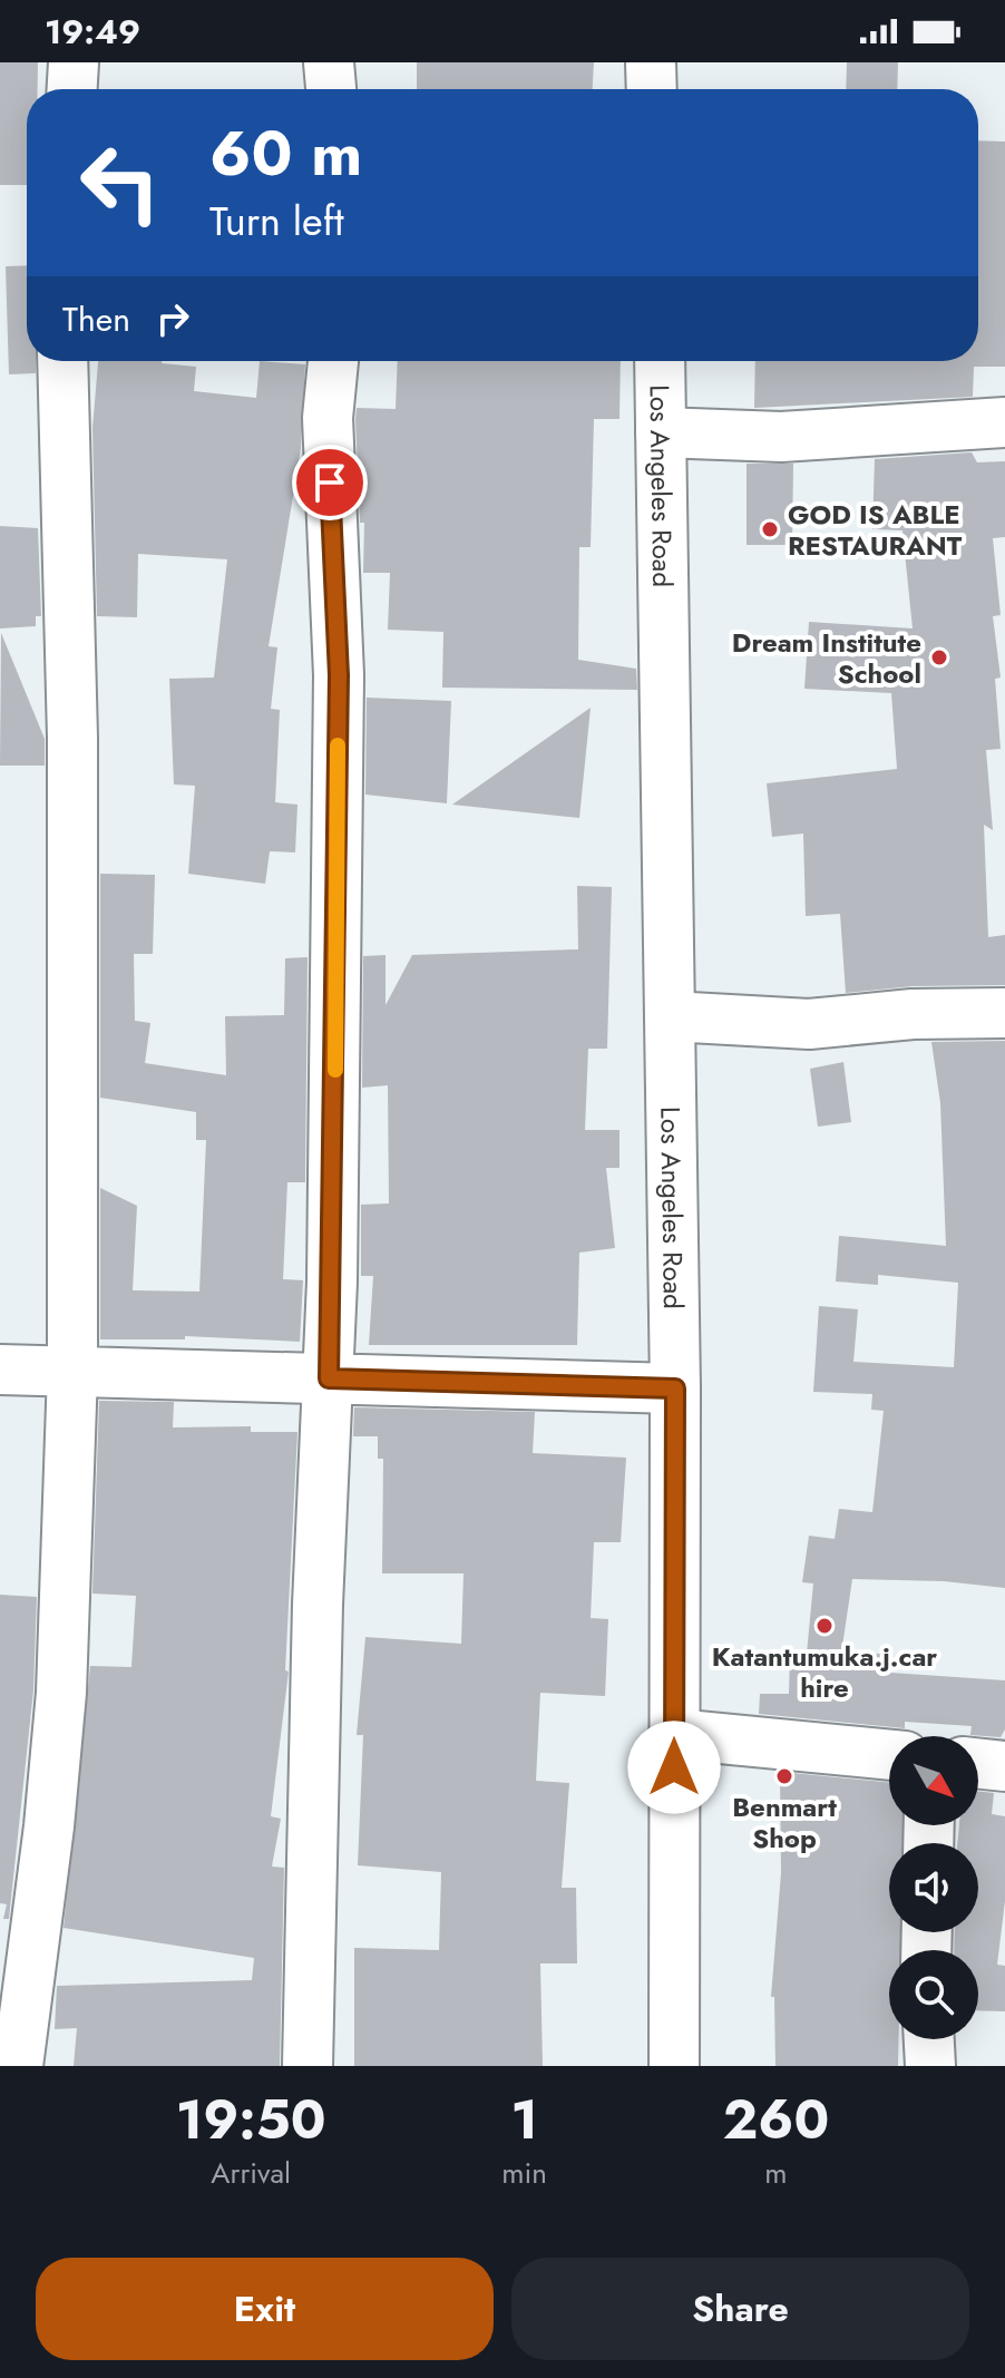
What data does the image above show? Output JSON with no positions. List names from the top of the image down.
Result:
{
  "streets": {
    "street": ["Los Angeles Road"]
  },
  "places": [
    "GOD IS ABLE RESTAURANT",
    "Dream Institute School",
    "Katantumuka.j.car hire",
    "Benmart Shop"
  ],
  "north": "bottom right",
  "page": {
    "status": "19:49",
    "turn": ["60 m", "Turn left"],
    "then": "Then",
    "eta": [
      "19:50",
      "Arrival",
      "1",
      "min",
      "260",
      "m"
    ],
    "buttons": ["Exit", "Share"]
  }
}
